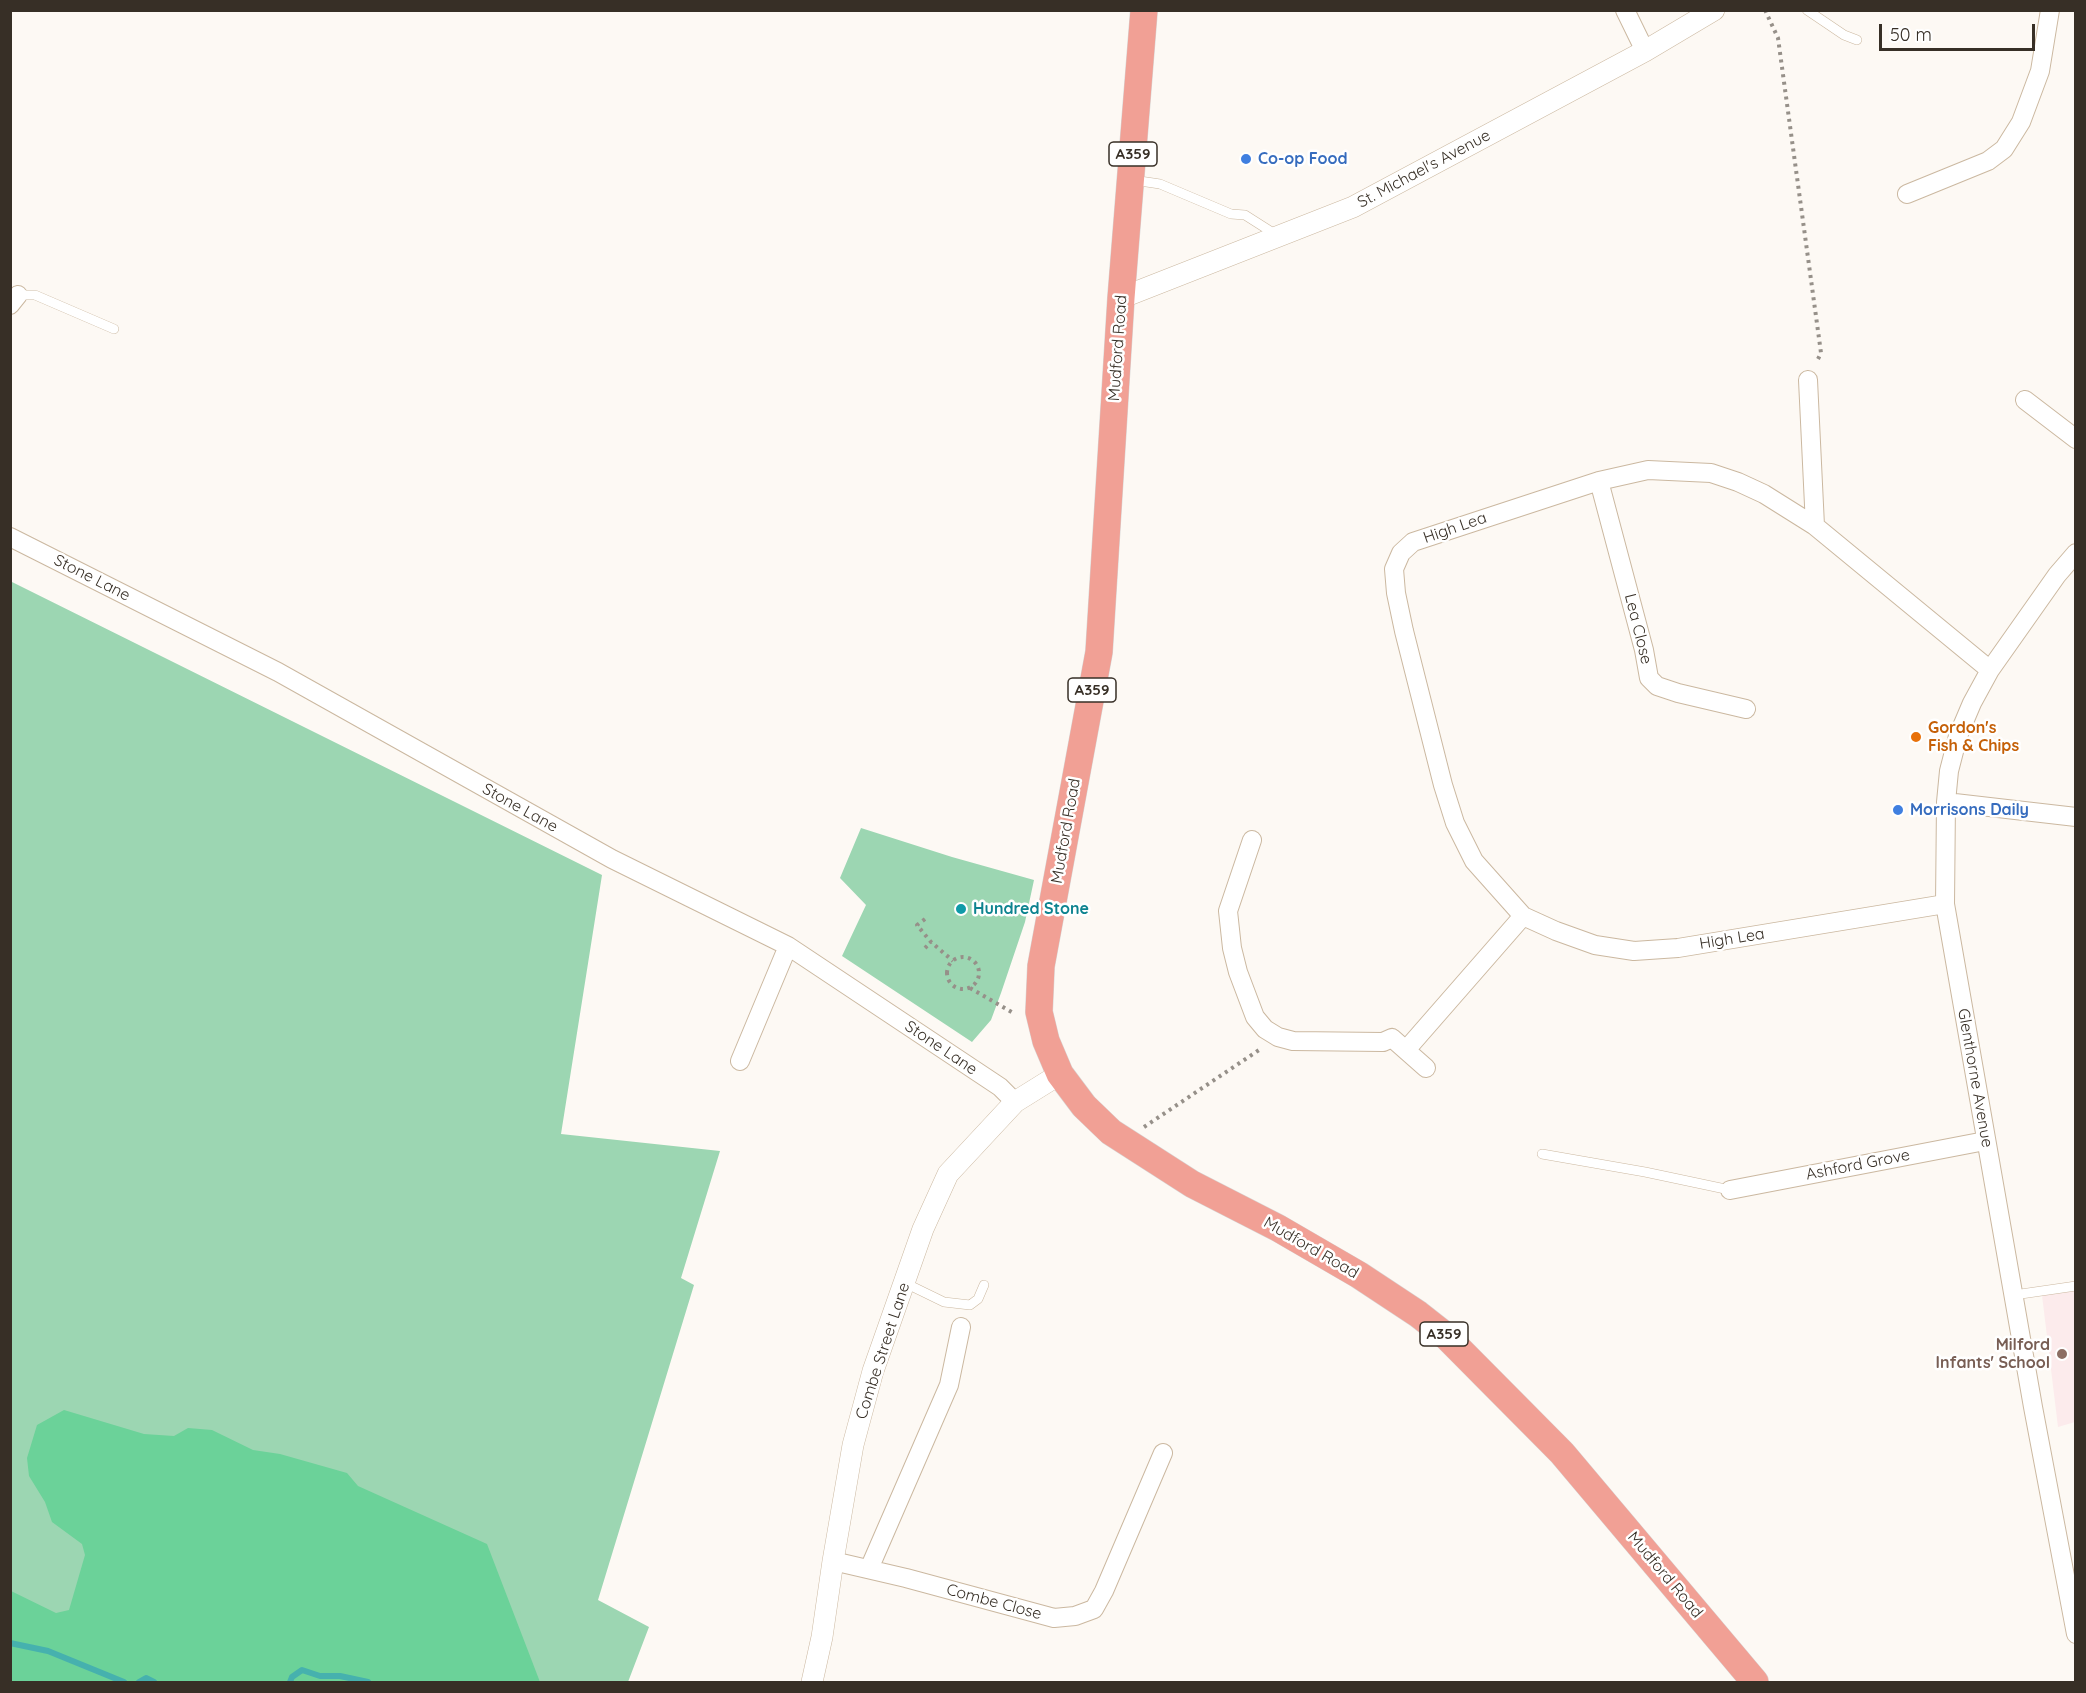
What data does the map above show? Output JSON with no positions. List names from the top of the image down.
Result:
{
  "streets": {
    "main road": ["A359", "Mudford Road"],
    "street": [
      "St. Michael's Avenue",
      "High Lea",
      "Stone Lane",
      "Lea Close",
      "Glenthorne Avenue",
      "Ashford Grove",
      "Combe Street Lane",
      "Combe Close"
    ]
  },
  "crossings": [
    ["St. Michael's Avenue", "Mudford Road"],
    ["Mudford Road", "Combe Street Lane"],
    ["High Lea", "Lea Close"],
    ["High Lea", "Glenthorne Avenue"],
    ["Stone Lane", "Combe Street Lane"],
    ["Glenthorne Avenue", "Ashford Grove"],
    ["Combe Street Lane", "Combe Close"]
  ],
  "places": [
    "Co-op Food",
    "Gordon's Fish & Chips",
    "Morrisons Daily",
    "Hundred Stone",
    "Milford Infants' School"
  ],
  "scale_bar": "50 m"
}
